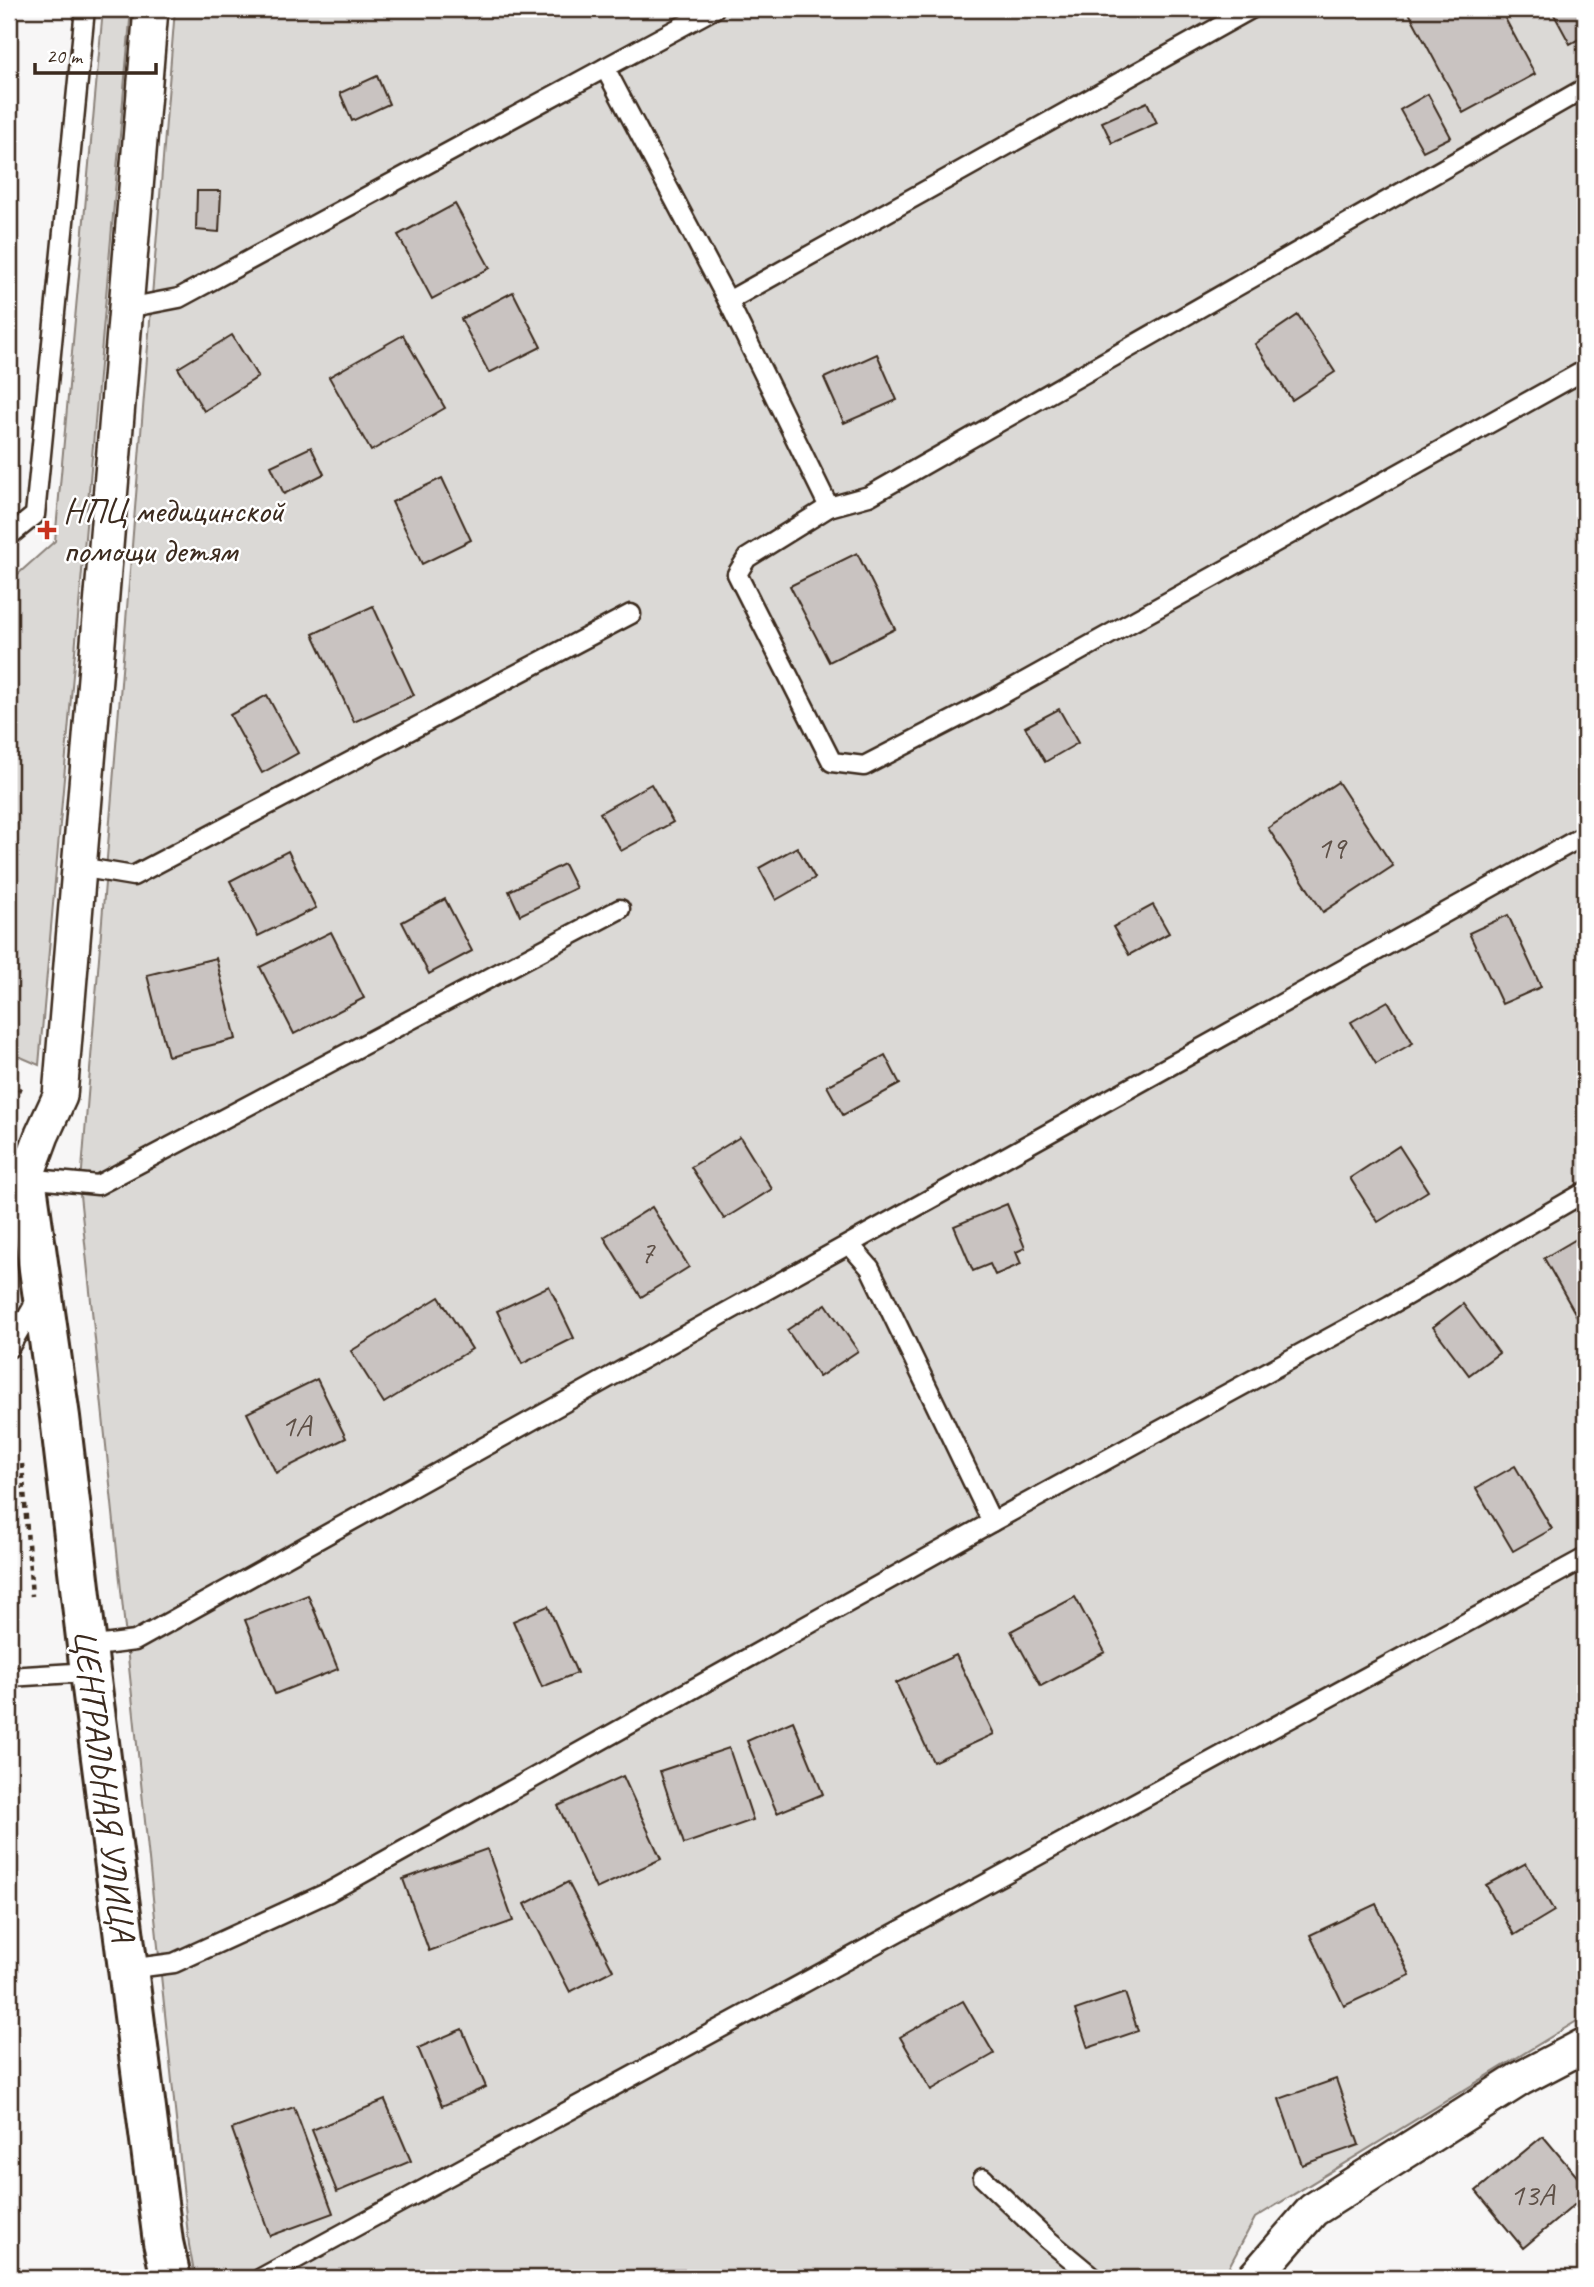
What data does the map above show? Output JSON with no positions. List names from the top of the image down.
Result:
{
  "streets": {
    "street": ["ЦЕНТРАЛЬНАЯ УЛИЦА"]
  },
  "places": {
    "health": ["НПЦ медицинской помощи детям"]
  },
  "house_numbers": [
    "19",
    "7",
    "1А",
    "13А"
  ],
  "scale_bar": "20 m"
}
